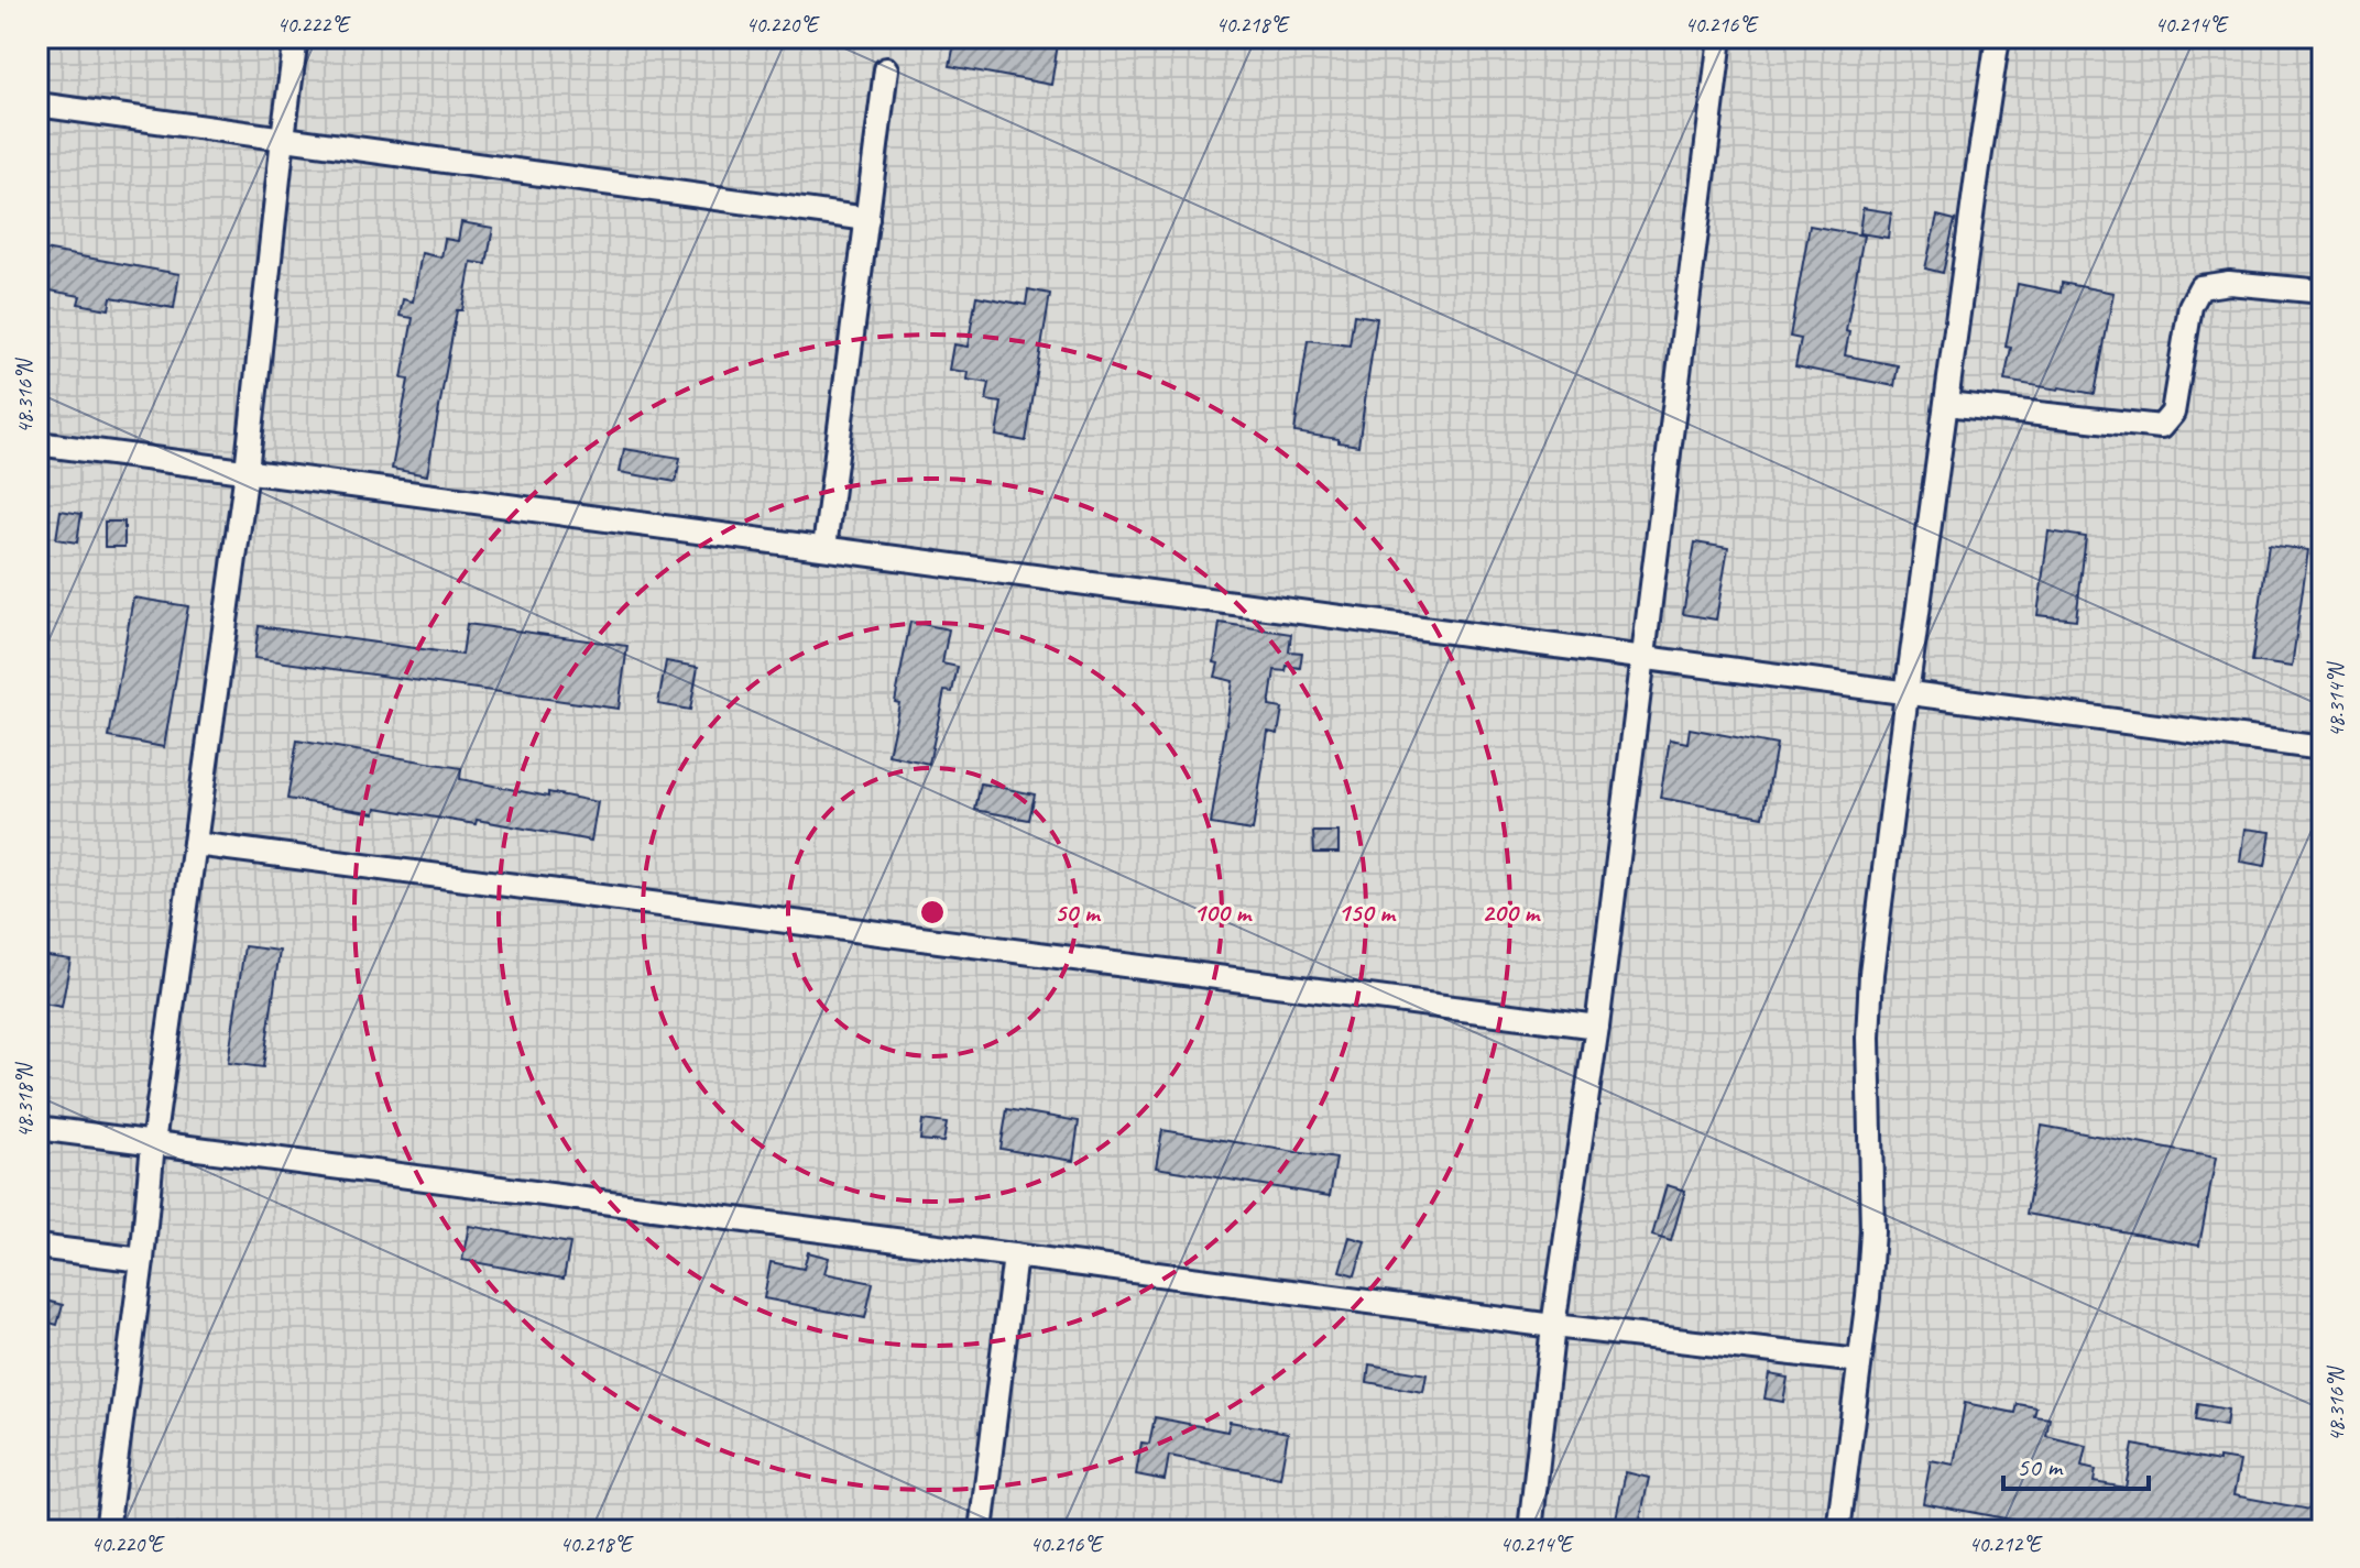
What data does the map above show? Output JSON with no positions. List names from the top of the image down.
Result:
{
  "scale_bar": "50 m",
  "coordinates": [
    "40.222°E",
    "40.220°E",
    "40.218°E",
    "40.216°E",
    "40.214°E",
    "48.316°N",
    "48.314°N",
    "48.318°N",
    "40.212°E"
  ],
  "rings": [
    "50 m",
    "100 m",
    "150 m",
    "200 m"
  ]
}
